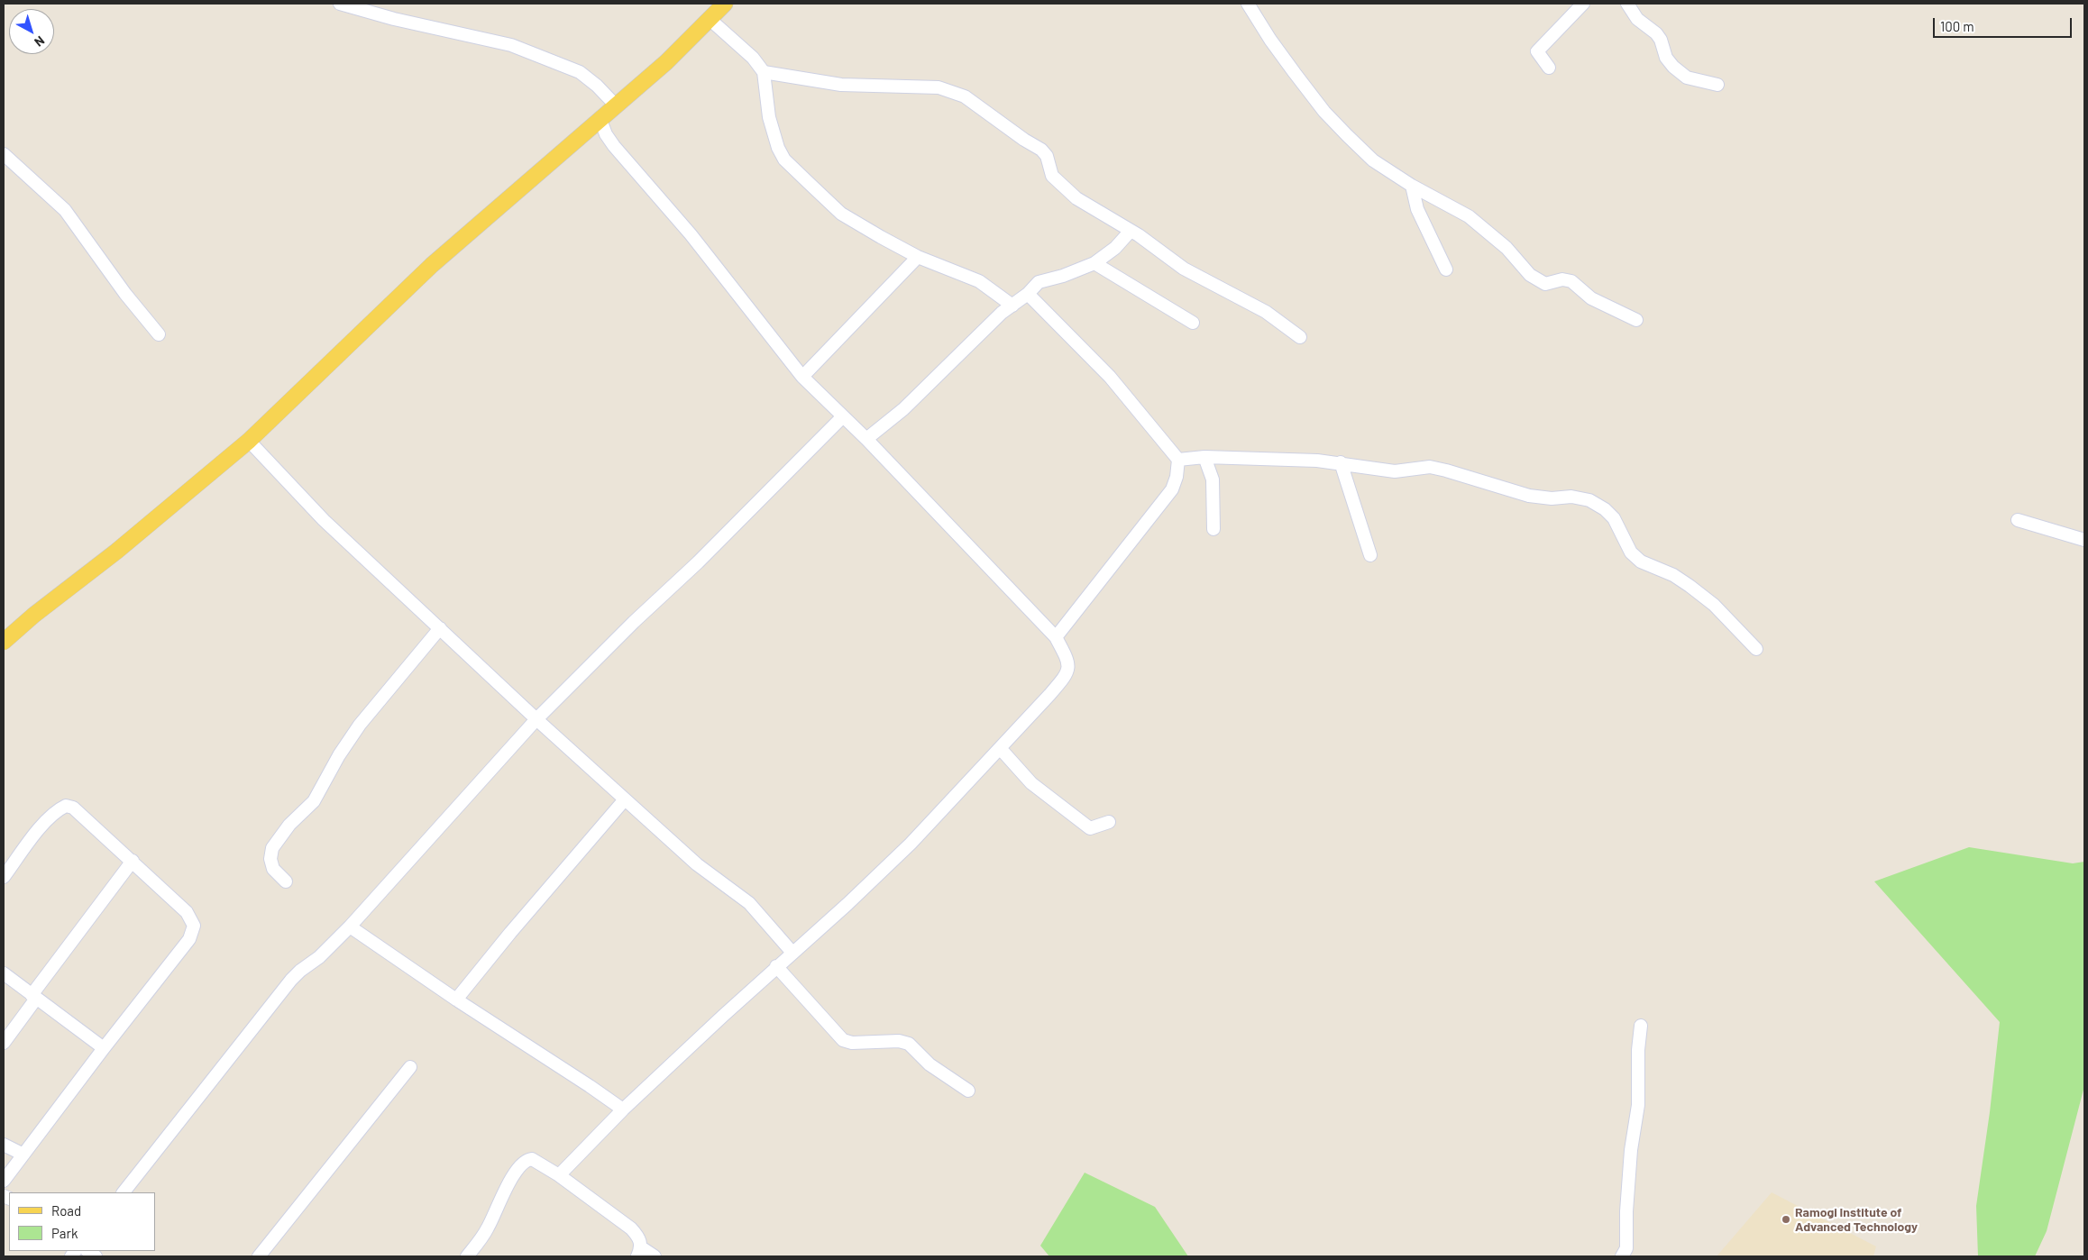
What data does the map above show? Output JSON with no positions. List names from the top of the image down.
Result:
{
  "places": ["Ramogi Institute of Advanced Technology"],
  "legend": ["Road", "Park"],
  "scale_bar": "100 m",
  "north": "bottom right"
}
